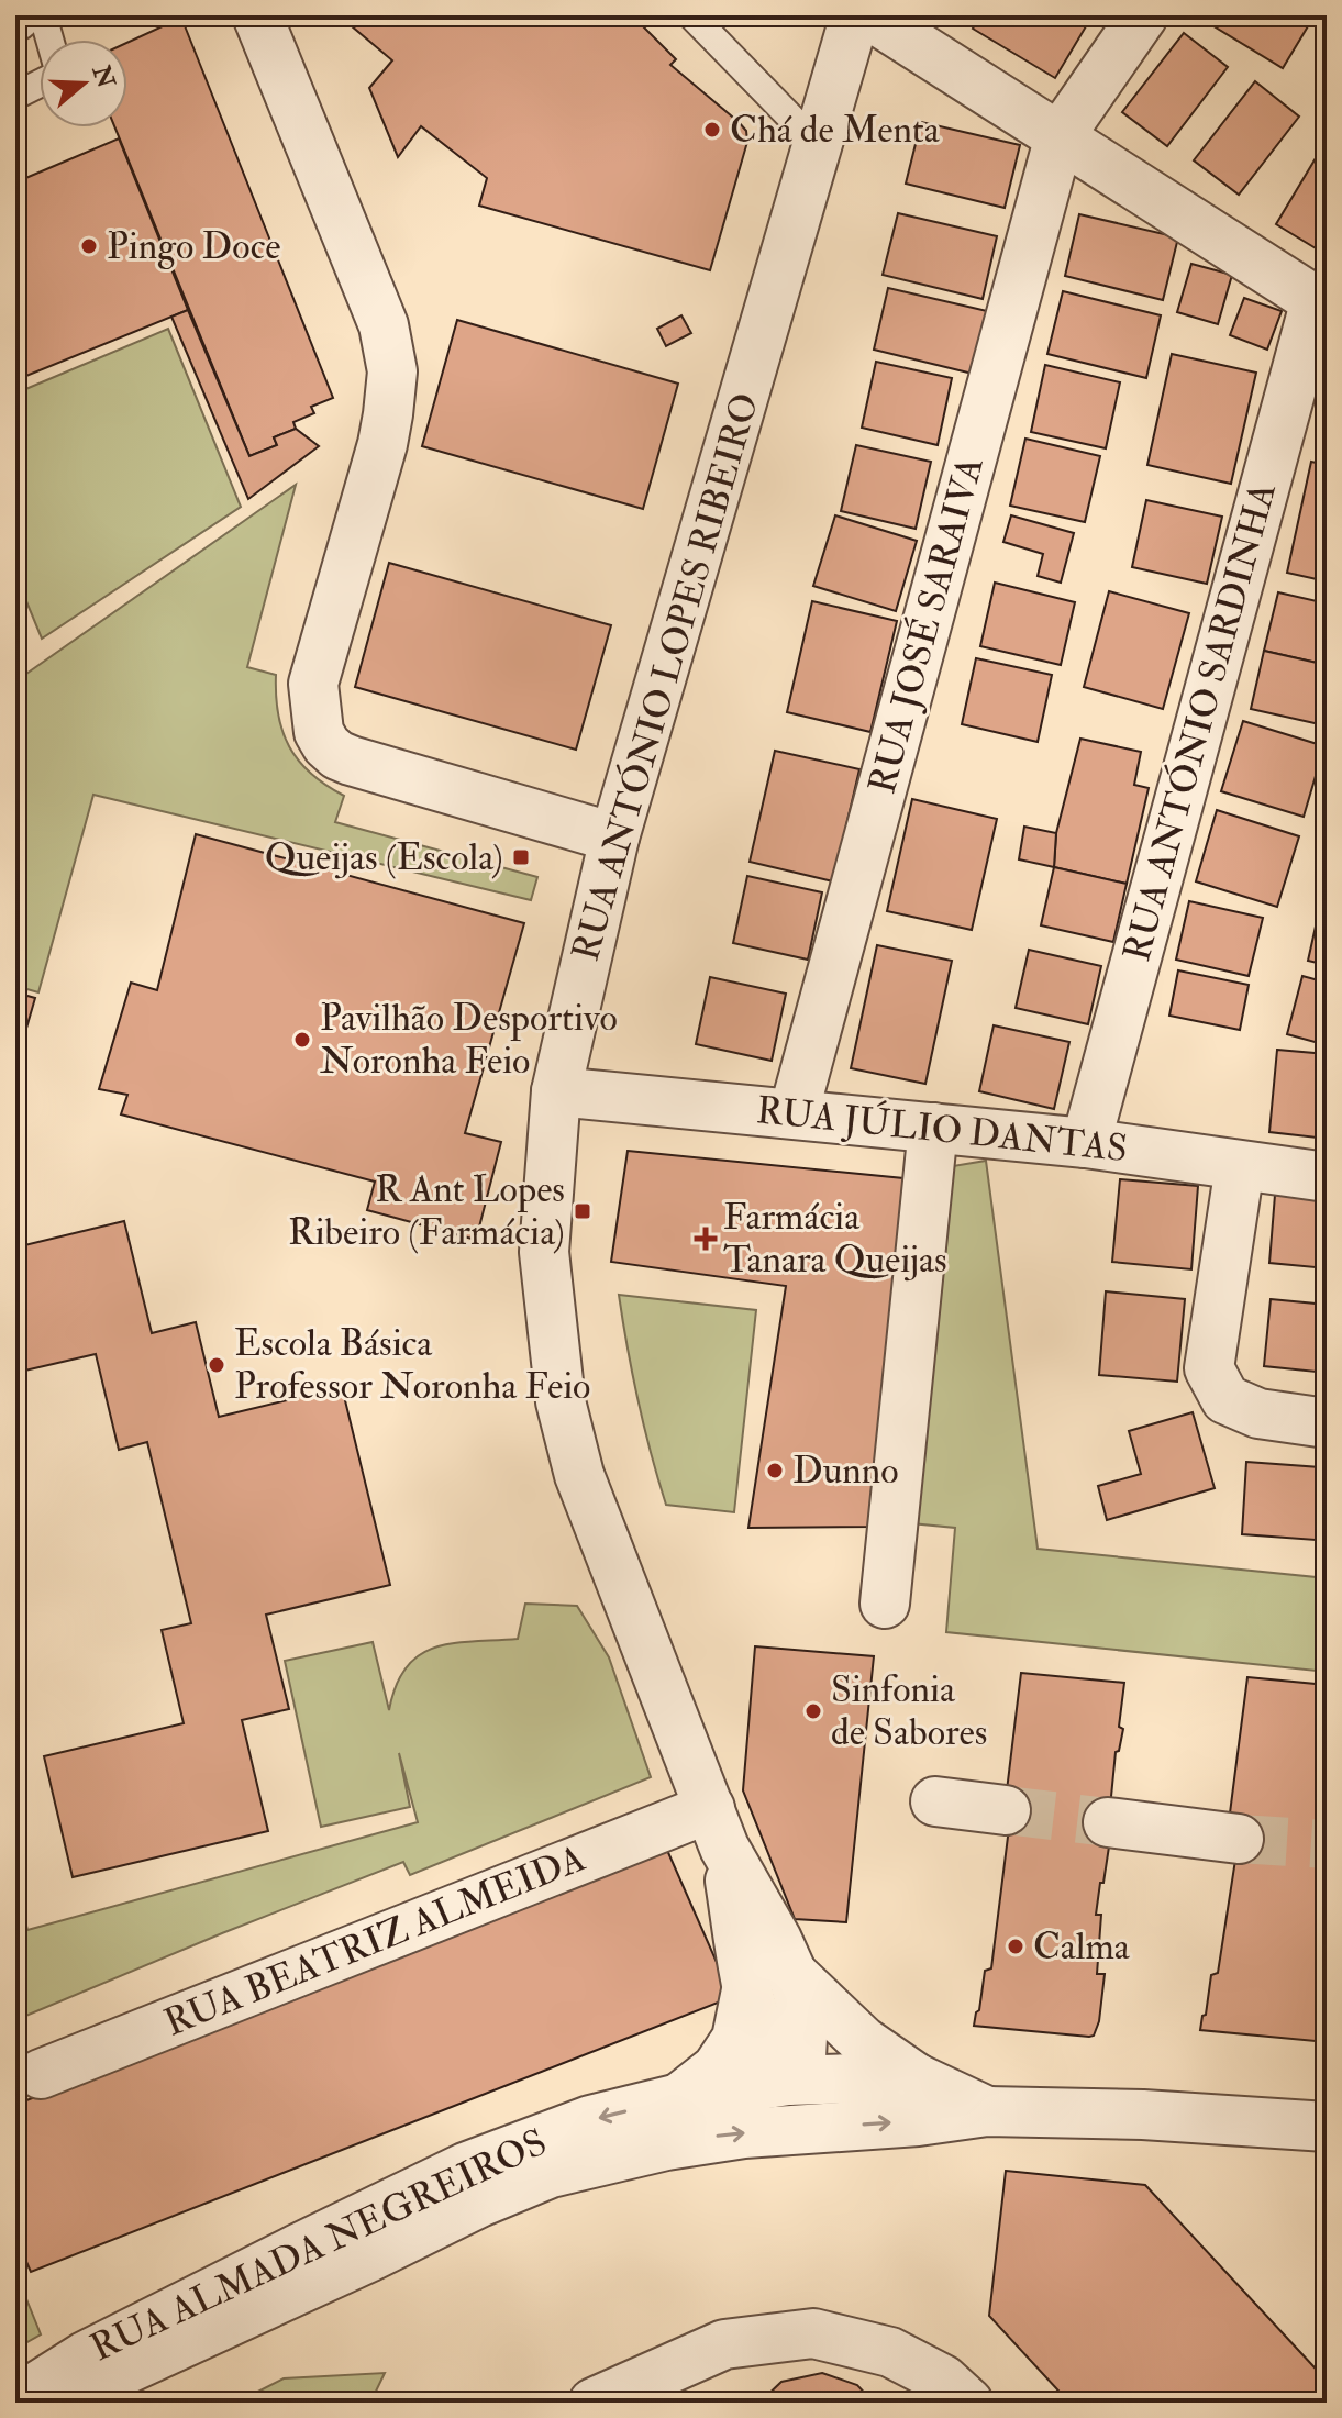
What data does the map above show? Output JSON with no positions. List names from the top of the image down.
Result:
{
  "streets": {
    "street": [
      "RUA JOSÉ SARAIVA",
      "RUA ANTÓNIO LOPES RIBEIRO",
      "RUA ANTÓNIO SARDINHA",
      "RUA JÚLIO DANTAS",
      "RUA BEATRIZ ALMEIDA",
      "RUA ALMADA NEGREIROS"
    ]
  },
  "crossings": [
    ["RUA JOSÉ SARAIVA", "RUA JÚLIO DANTAS"],
    ["RUA ANTÓNIO LOPES RIBEIRO", "RUA JÚLIO DANTAS"],
    ["RUA ANTÓNIO LOPES RIBEIRO", "RUA BEATRIZ ALMEIDA"],
    ["RUA ANTÓNIO LOPES RIBEIRO", "RUA ALMADA NEGREIROS"],
    ["RUA ANTÓNIO SARDINHA", "RUA JÚLIO DANTAS"]
  ],
  "places": {
    "other": [
      "Chá de Menta",
      "Pingo Doce",
      "Pavilhão Desportivo Noronha Feio",
      "Escola Básica Professor Noronha Feio",
      "Dunno",
      "Sinfonia de Sabores",
      "Calma"
    ],
    "transit": ["Queijas (Escola)", "R Ant Lopes Ribeiro (Farmácia)"],
    "health": ["Farmácia Tanara Queijas"]
  },
  "north": "right"
}
